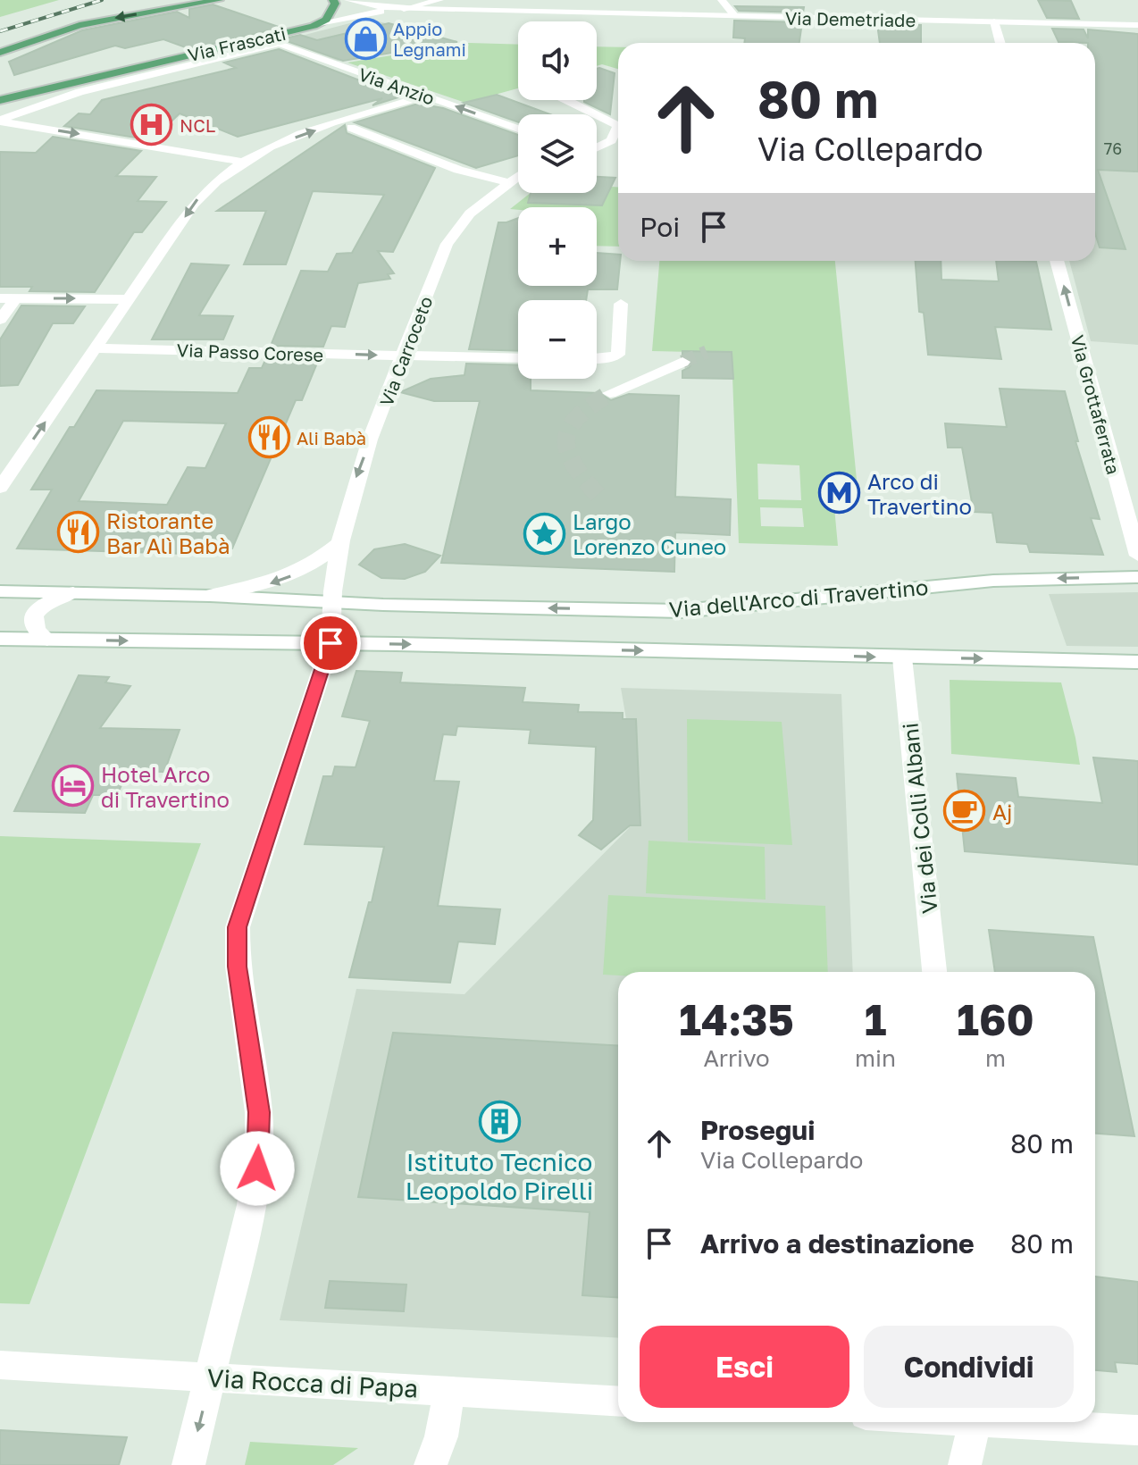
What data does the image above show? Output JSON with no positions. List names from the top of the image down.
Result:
{
  "streets": {
    "main road": ["Via Frascati"],
    "street": [
      "Via Demetriade",
      "Via Anzio",
      "Via Carroceto",
      "Via Passo Corese",
      "Via Grottaferrata",
      "Via dell'Arco di Travertino",
      "Via dei Colli Albani",
      "Via Rocca di Papa"
    ]
  },
  "crossings": [
    ["Via Frascati", "Via Anzio"],
    ["Via Carroceto", "Via Passo Corese"],
    ["Via Carroceto", "Via dell'Arco di Travertino"],
    ["Via dell'Arco di Travertino", "Via dei Colli Albani"]
  ],
  "one_way": ["Via Carroceto", "Via Passo Corese", "Via Grottaferrata"],
  "places": {
    "shop": ["Appio Legnami"],
    "hospital": ["NCL"],
    "restaurant": ["Ali Babà", "Ristorante Bar Alì Babà"],
    "metro station": ["Arco di Travertino"],
    "place": ["Largo Lorenzo Cuneo"],
    "hotel": ["Hotel Arco di Travertino"],
    "cafe": ["Aj"],
    "building": ["Istituto Tecnico Leopoldo Pirelli"]
  },
  "house_numbers": ["76"],
  "page": {
    "map_buttons": ["+", "−"],
    "turn": ["80 m", "Via Collepardo"],
    "then": "Poi",
    "eta": [
      "14:35",
      "Arrivo",
      "1",
      "min",
      "160",
      "m"
    ],
    "list": [
      {
        "name": "Prosegui",
        "note": "Via Collepardo",
        "value": "80 m"
      },
      {
        "name": "Arrivo a destinazione",
        "value": "80 m"
      }
    ],
    "buttons": ["Esci", "Condividi"]
  }
}
